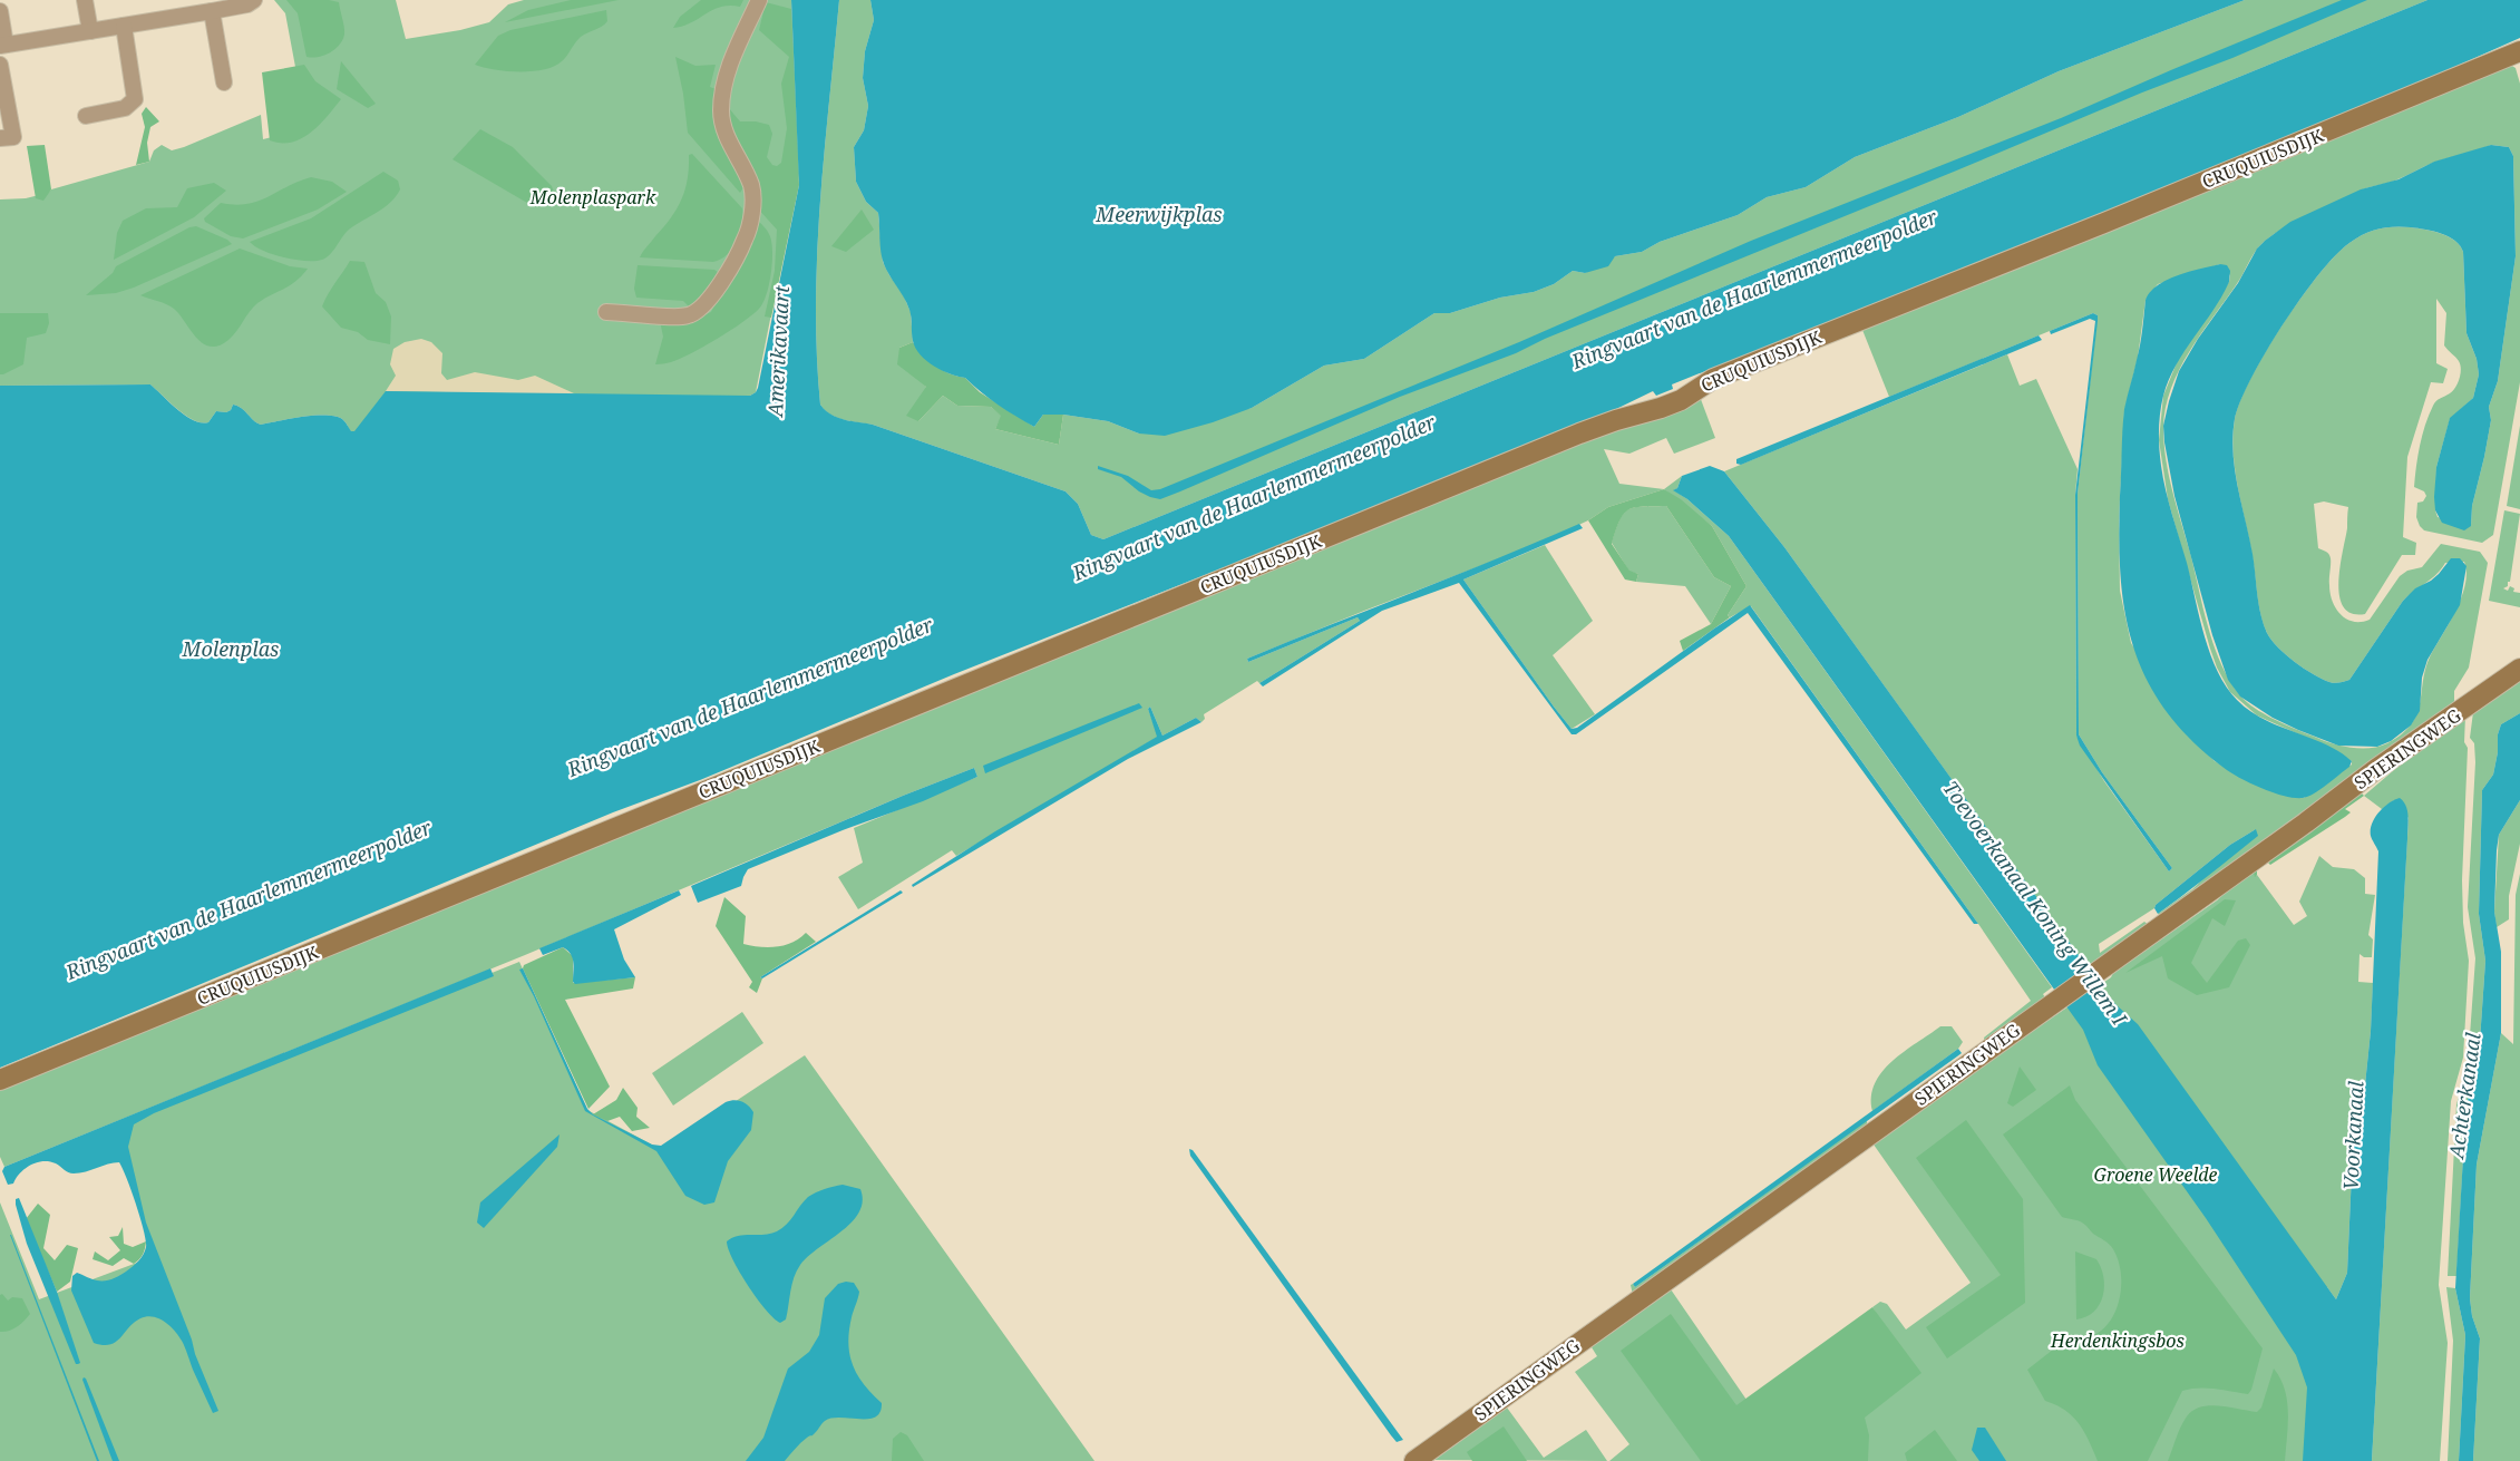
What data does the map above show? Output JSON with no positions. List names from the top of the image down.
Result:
{
  "streets": {
    "street": ["CRUQUIUSDIJK", "SPIERINGWEG"]
  },
  "water": [
    "Meerwijkplas",
    "Ringvaart van de Haarlemmermeerpolder",
    "Amerikavaart",
    "Molenplas",
    "Toevoerkanaal Koning Willem I",
    "Achterkanaal",
    "Voorkanaal"
  ],
  "parks": ["Molenplaspark", "Groene Weelde", "Herdenkingsbos"]
}
